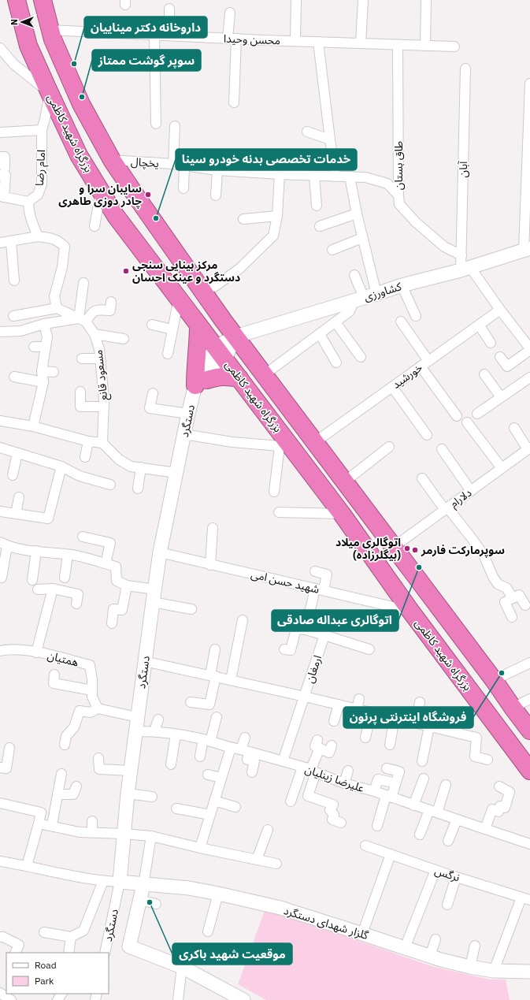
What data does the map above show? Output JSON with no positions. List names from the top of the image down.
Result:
{
  "streets": {
    "highway": ["بزرگراه شهید کاظمی"],
    "street": [
      "محسن وحیدا",
      "یخچال",
      "طاق بستان",
      "امام رضا",
      "آبان",
      "کشاورزی",
      "مسعود قانع",
      "خورشید",
      "دستگرد",
      "دلارام",
      "شهید حسن امی",
      "همتیان",
      "ارمغان",
      "علیرضا زینلیان",
      "نرگس",
      "گلزار شهدای دستگرد"
    ]
  },
  "crossings": [
    ["محسن وحیدا", "بزرگراه شهید کاظمی"],
    ["محسن وحیدا", "طاق بستان"],
    ["بزرگراه شهید کاظمی", "یخچال"],
    ["بزرگراه شهید کاظمی", "امام رضا"],
    ["بزرگراه شهید کاظمی", "کشاورزی"],
    ["بزرگراه شهید کاظمی", "خورشید"],
    ["بزرگراه شهید کاظمی", "دستگرد"],
    ["بزرگراه شهید کاظمی", "دلارام"],
    ["بزرگراه شهید کاظمی", "شهید حسن امی"],
    ["یخچال", "طاق بستان"],
    ["طاق بستان", "آبان"],
    ["آبان", "کشاورزی"],
    ["کشاورزی", "دستگرد"],
    ["دستگرد", "شهید حسن امی"],
    ["دستگرد", "علیرضا زینلیان"],
    ["دستگرد", "گلزار شهدای دستگرد"],
    ["ارمغان", "علیرضا زینلیان"]
  ],
  "places": [
    "داروخانه دکتر میناییان",
    "سوپر گوشت ممتاز",
    "سایبان سرا و چادر دوزی طاهری",
    "خدمات تخصصی بدنه خودرو سینا",
    "مرکز بینایی سنجی دستگرد و عینک احسان",
    "اتوگالری میلاد (بیگلرزاده)",
    "سوپرمارکت فارمر",
    "اتوگالری عبداله صادقی",
    "فروشگاه اینترنتی پرنون",
    "موقعیت شهید باکری"
  ],
  "legend": ["Road", "Park"],
  "north": "left"
}
